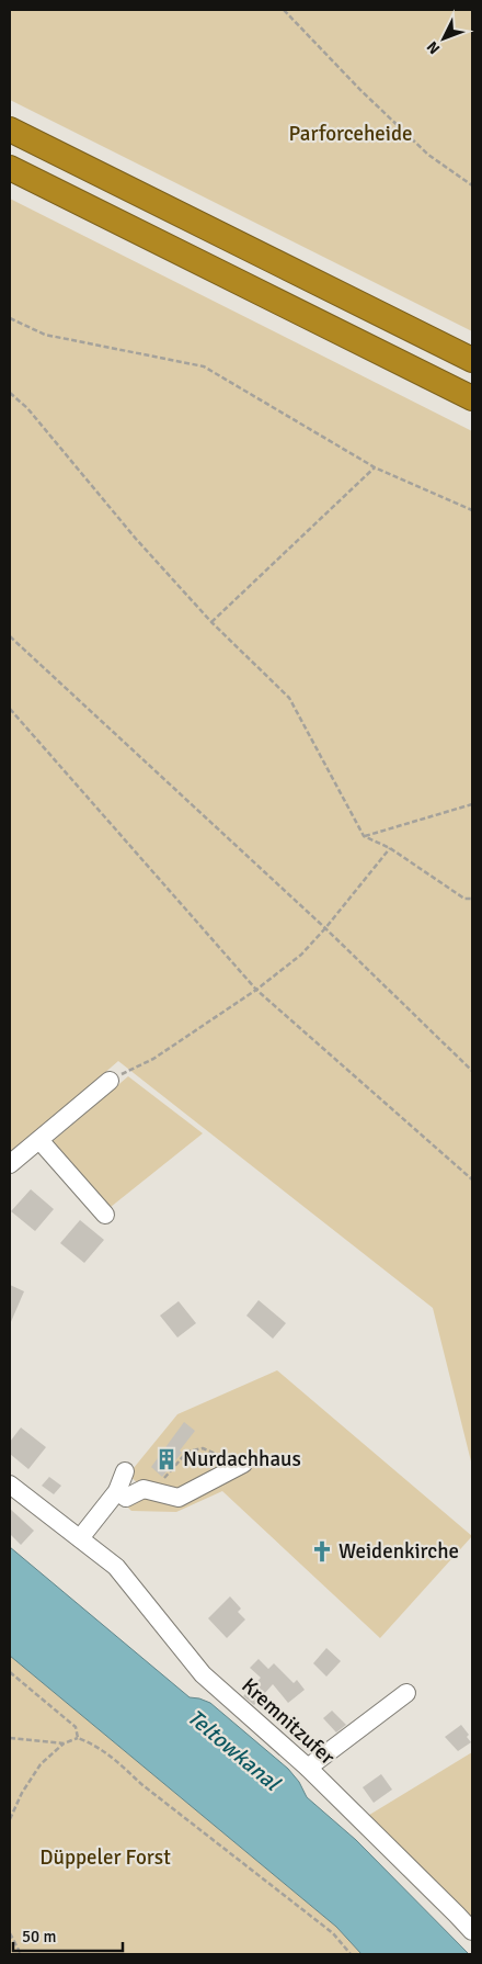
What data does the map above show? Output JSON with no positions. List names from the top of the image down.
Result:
{
  "streets": {
    "street": ["Kremnitzufer"]
  },
  "water": ["Teltowkanal"],
  "parks": ["Parforceheide", "Düppeler Forst"],
  "places": {
    "building": ["Nurdachhaus"],
    "church": ["Weidenkirche"]
  },
  "scale_bar": "50 m",
  "north": "bottom left"
}
